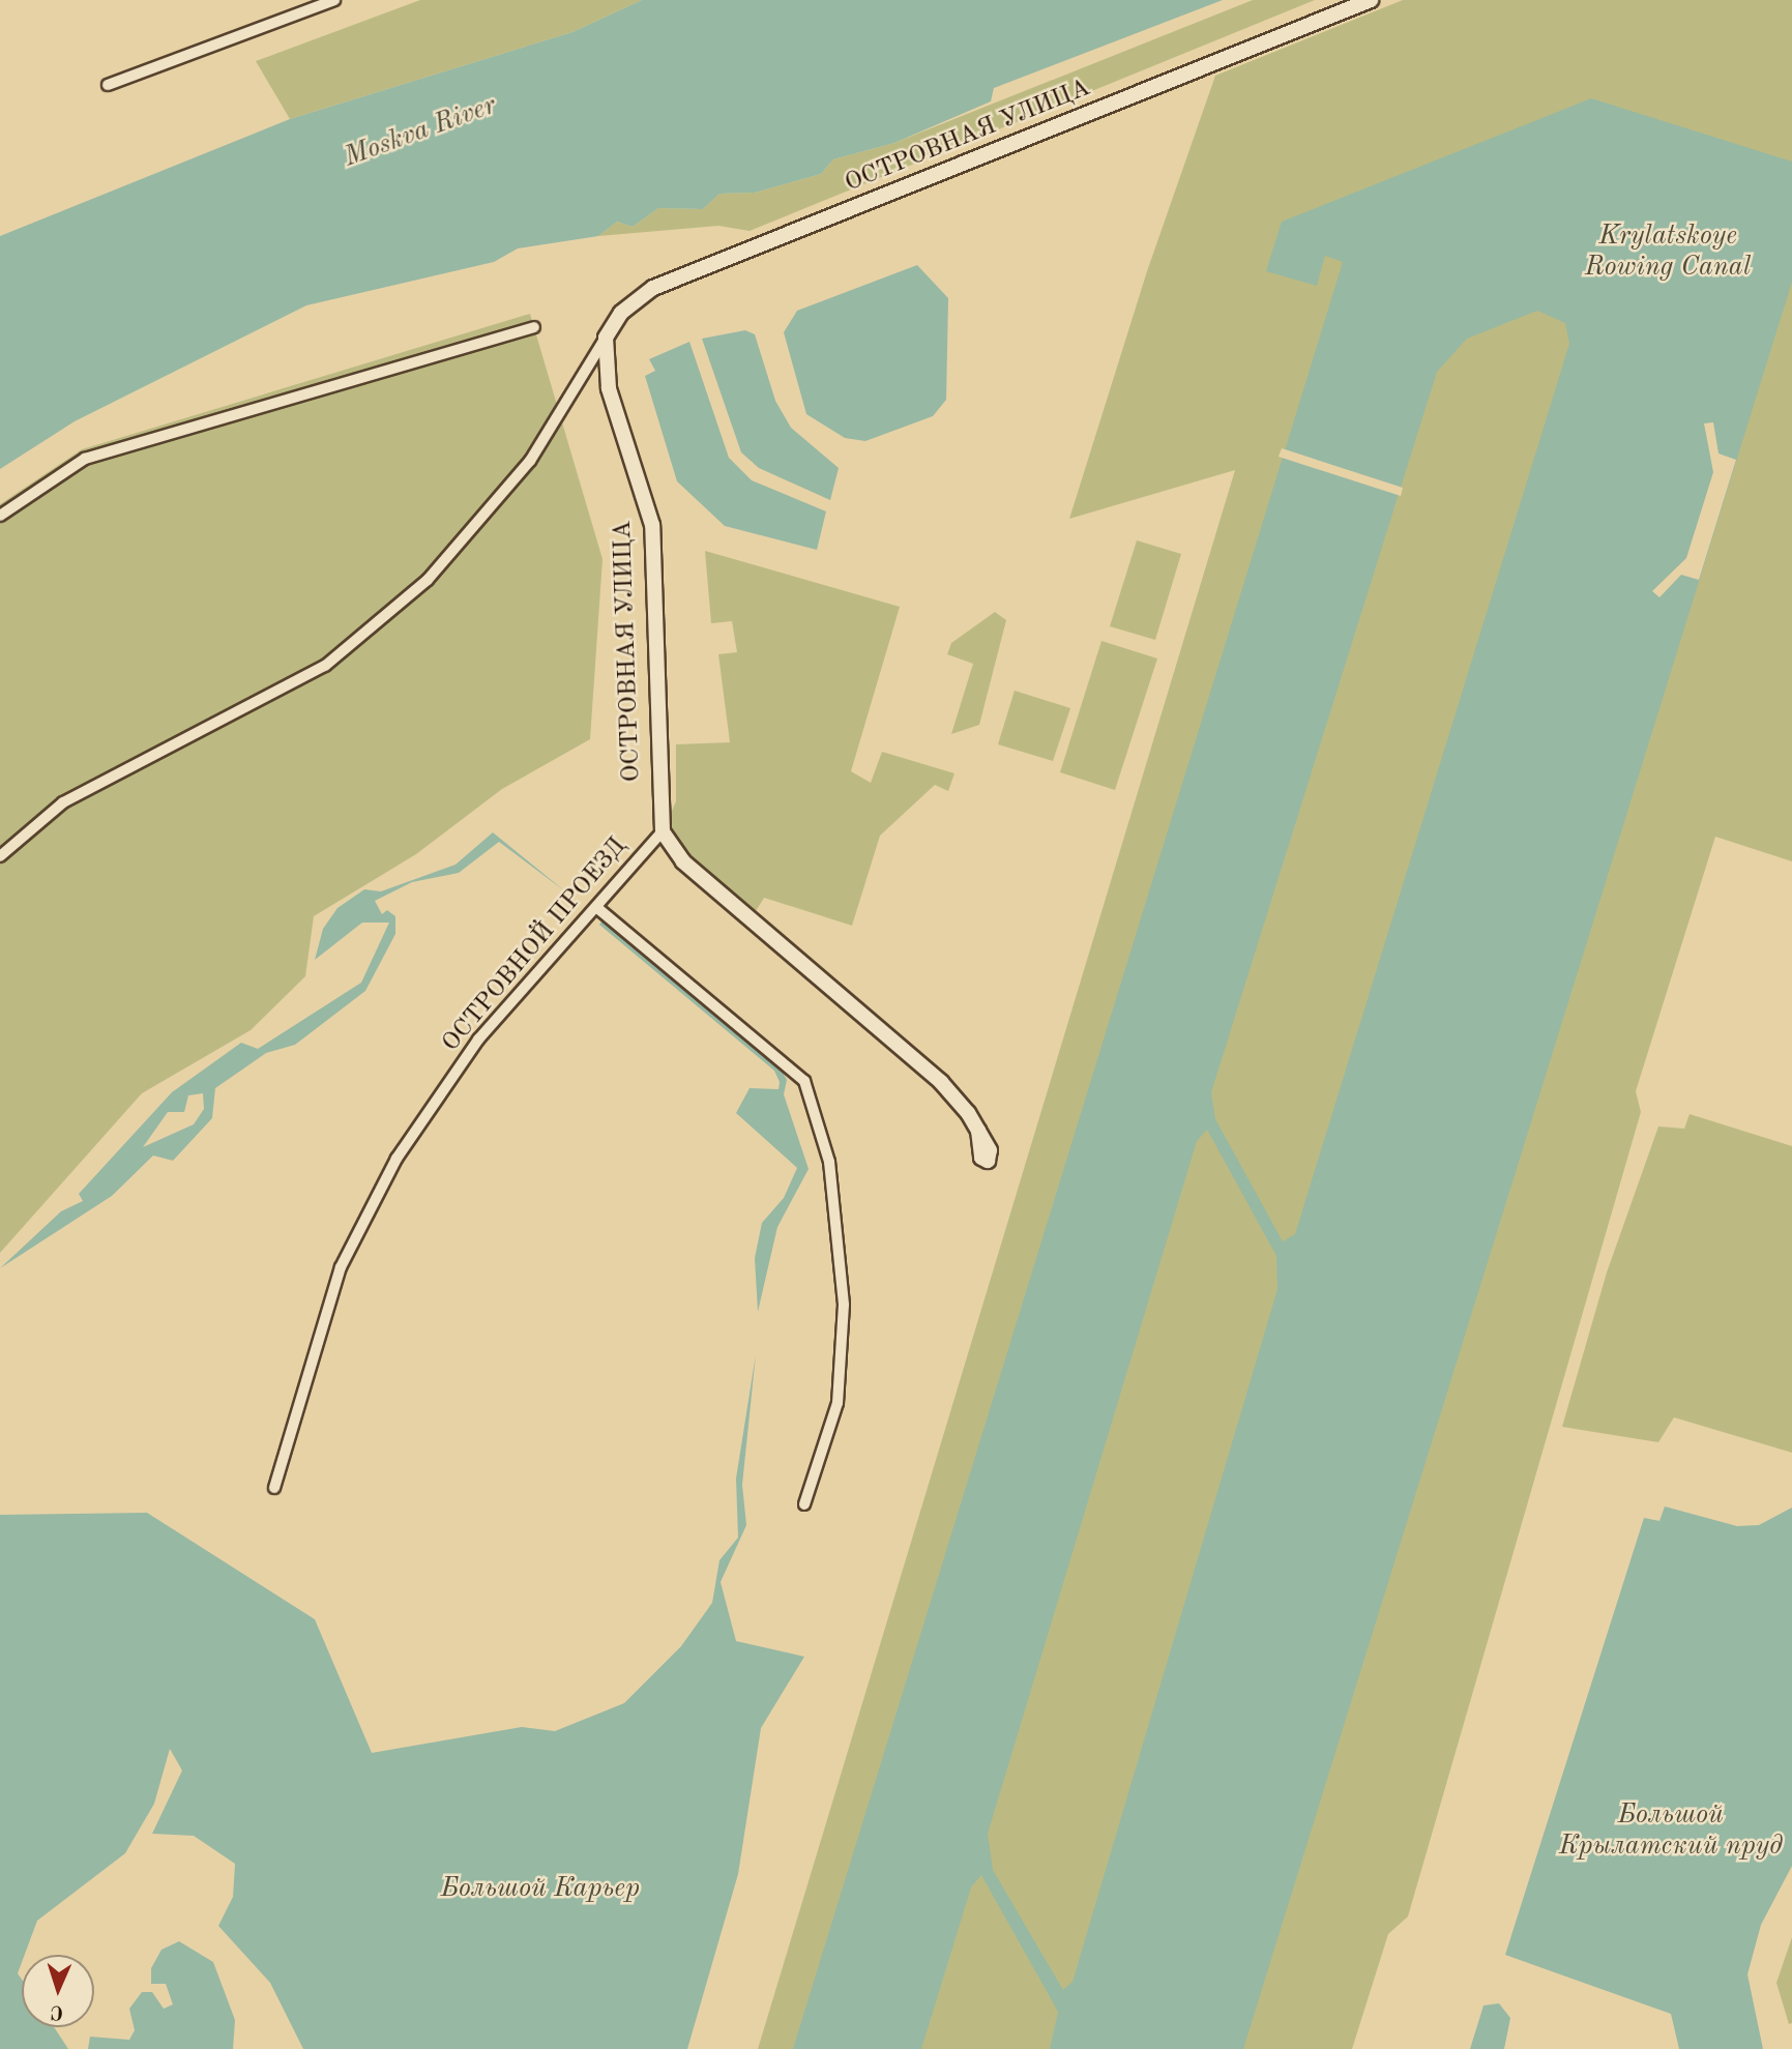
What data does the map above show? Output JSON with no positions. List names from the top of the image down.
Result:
{
  "streets": {
    "street": ["ОСТРОВНАЯ УЛИЦА", "ОСТРОВНОЙ ПРОЕЗД"]
  },
  "crossings": [
    ["ОСТРОВНАЯ УЛИЦА", "ОСТРОВНОЙ ПРОЕЗД"]
  ],
  "water": [
    "Moskva River",
    "Krylatskoye Rowing Canal",
    "Большой Крылатский пруд",
    "Большой Карьер"
  ],
  "north": "bottom"
}
